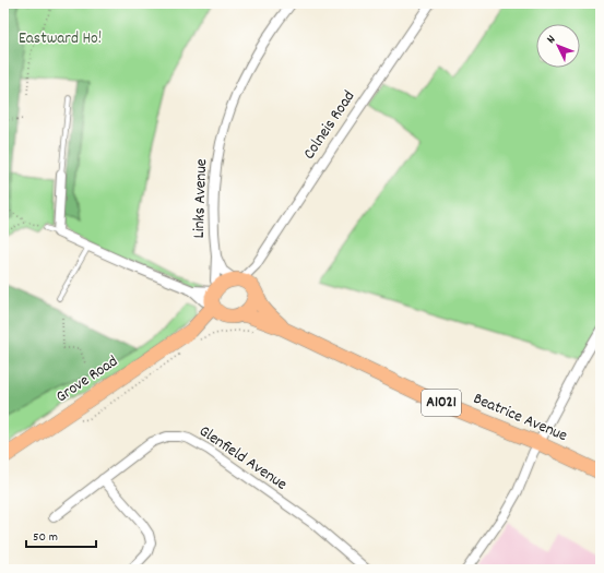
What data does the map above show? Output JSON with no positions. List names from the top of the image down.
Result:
{
  "streets": {
    "main road": ["Grove Road", "A1021", "Beatrice Avenue"],
    "street": ["Colneis Road", "Links Avenue", "Glenfield Avenue"]
  },
  "crossings": [
    ["Colneis Road", "Links Avenue"],
    ["Colneis Road", "Grove Road"],
    ["Colneis Road", "Beatrice Avenue"],
    ["Links Avenue", "Grove Road"],
    ["Links Avenue", "Beatrice Avenue"],
    ["Grove Road", "Beatrice Avenue"]
  ],
  "parks": ["Eastward Ho!"],
  "scale_bar": "50 m",
  "north": "top left"
}
